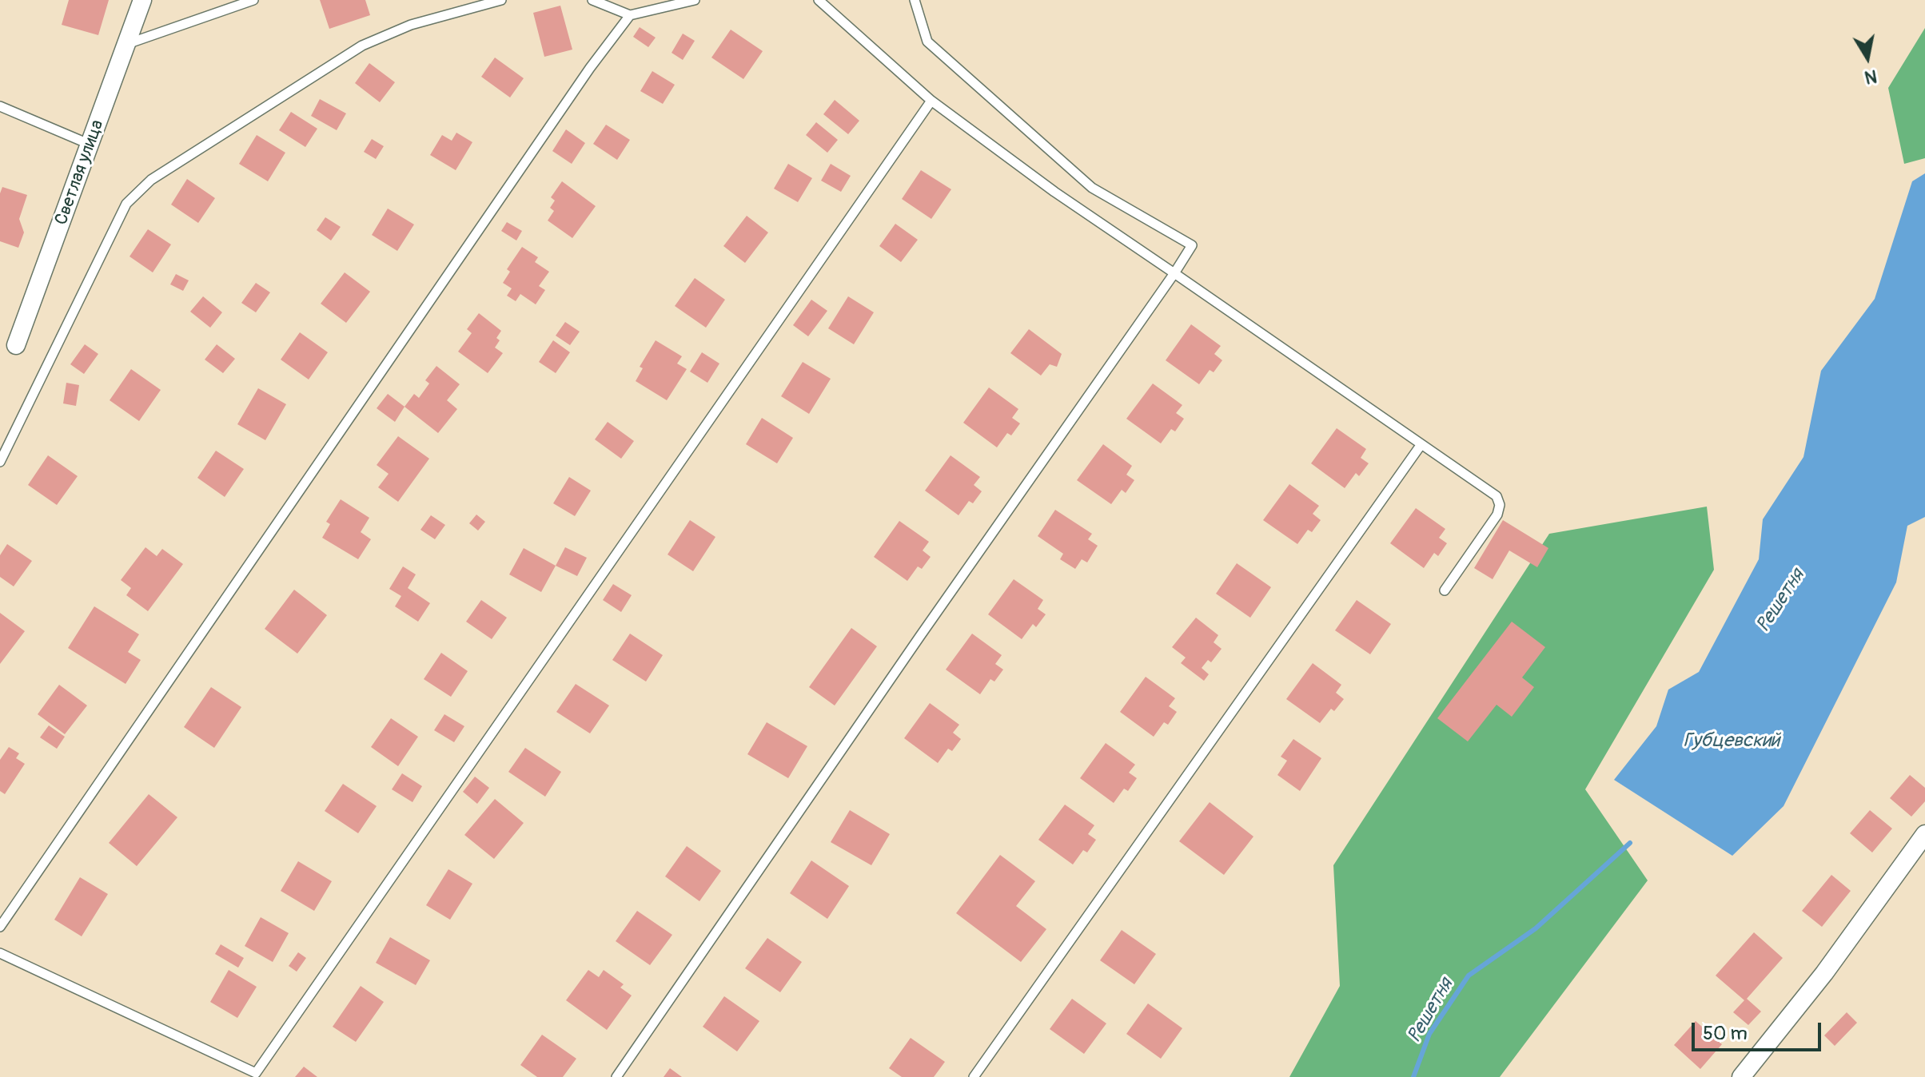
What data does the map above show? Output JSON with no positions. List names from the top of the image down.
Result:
{
  "streets": {
    "street": ["Светлая улица"]
  },
  "water": ["Решетня", "Губцевский"],
  "scale_bar": "50 m",
  "north": "bottom"
}
